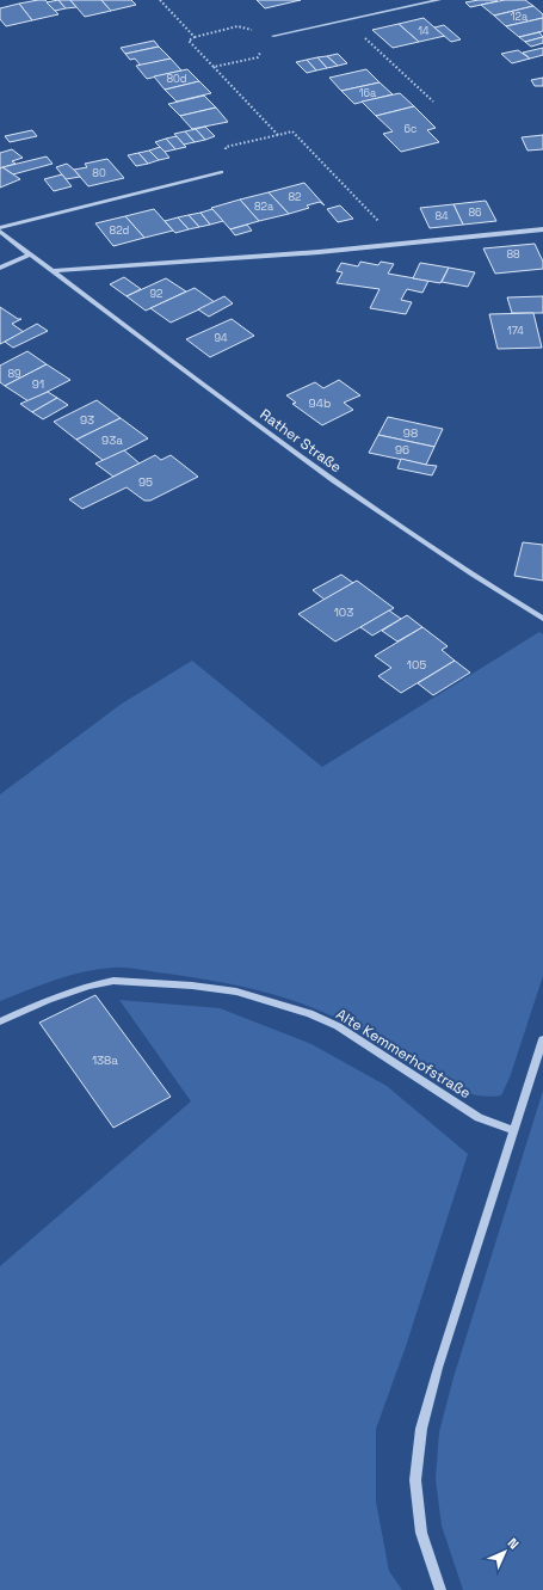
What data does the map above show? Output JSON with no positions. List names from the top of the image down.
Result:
{
  "streets": {
    "street": ["Rather Straße", "Alte Kemmerhofstraße"]
  },
  "house_numbers": [
    "12a",
    "14",
    "80d",
    "16a",
    "6c",
    "80",
    "82",
    "82a",
    "86",
    "84",
    "82d",
    "88",
    "92",
    "174",
    "94",
    "89",
    "91",
    "94b",
    "93",
    "98",
    "93a",
    "96",
    "95",
    "103",
    "105",
    "138a"
  ],
  "north": "top right"
}
